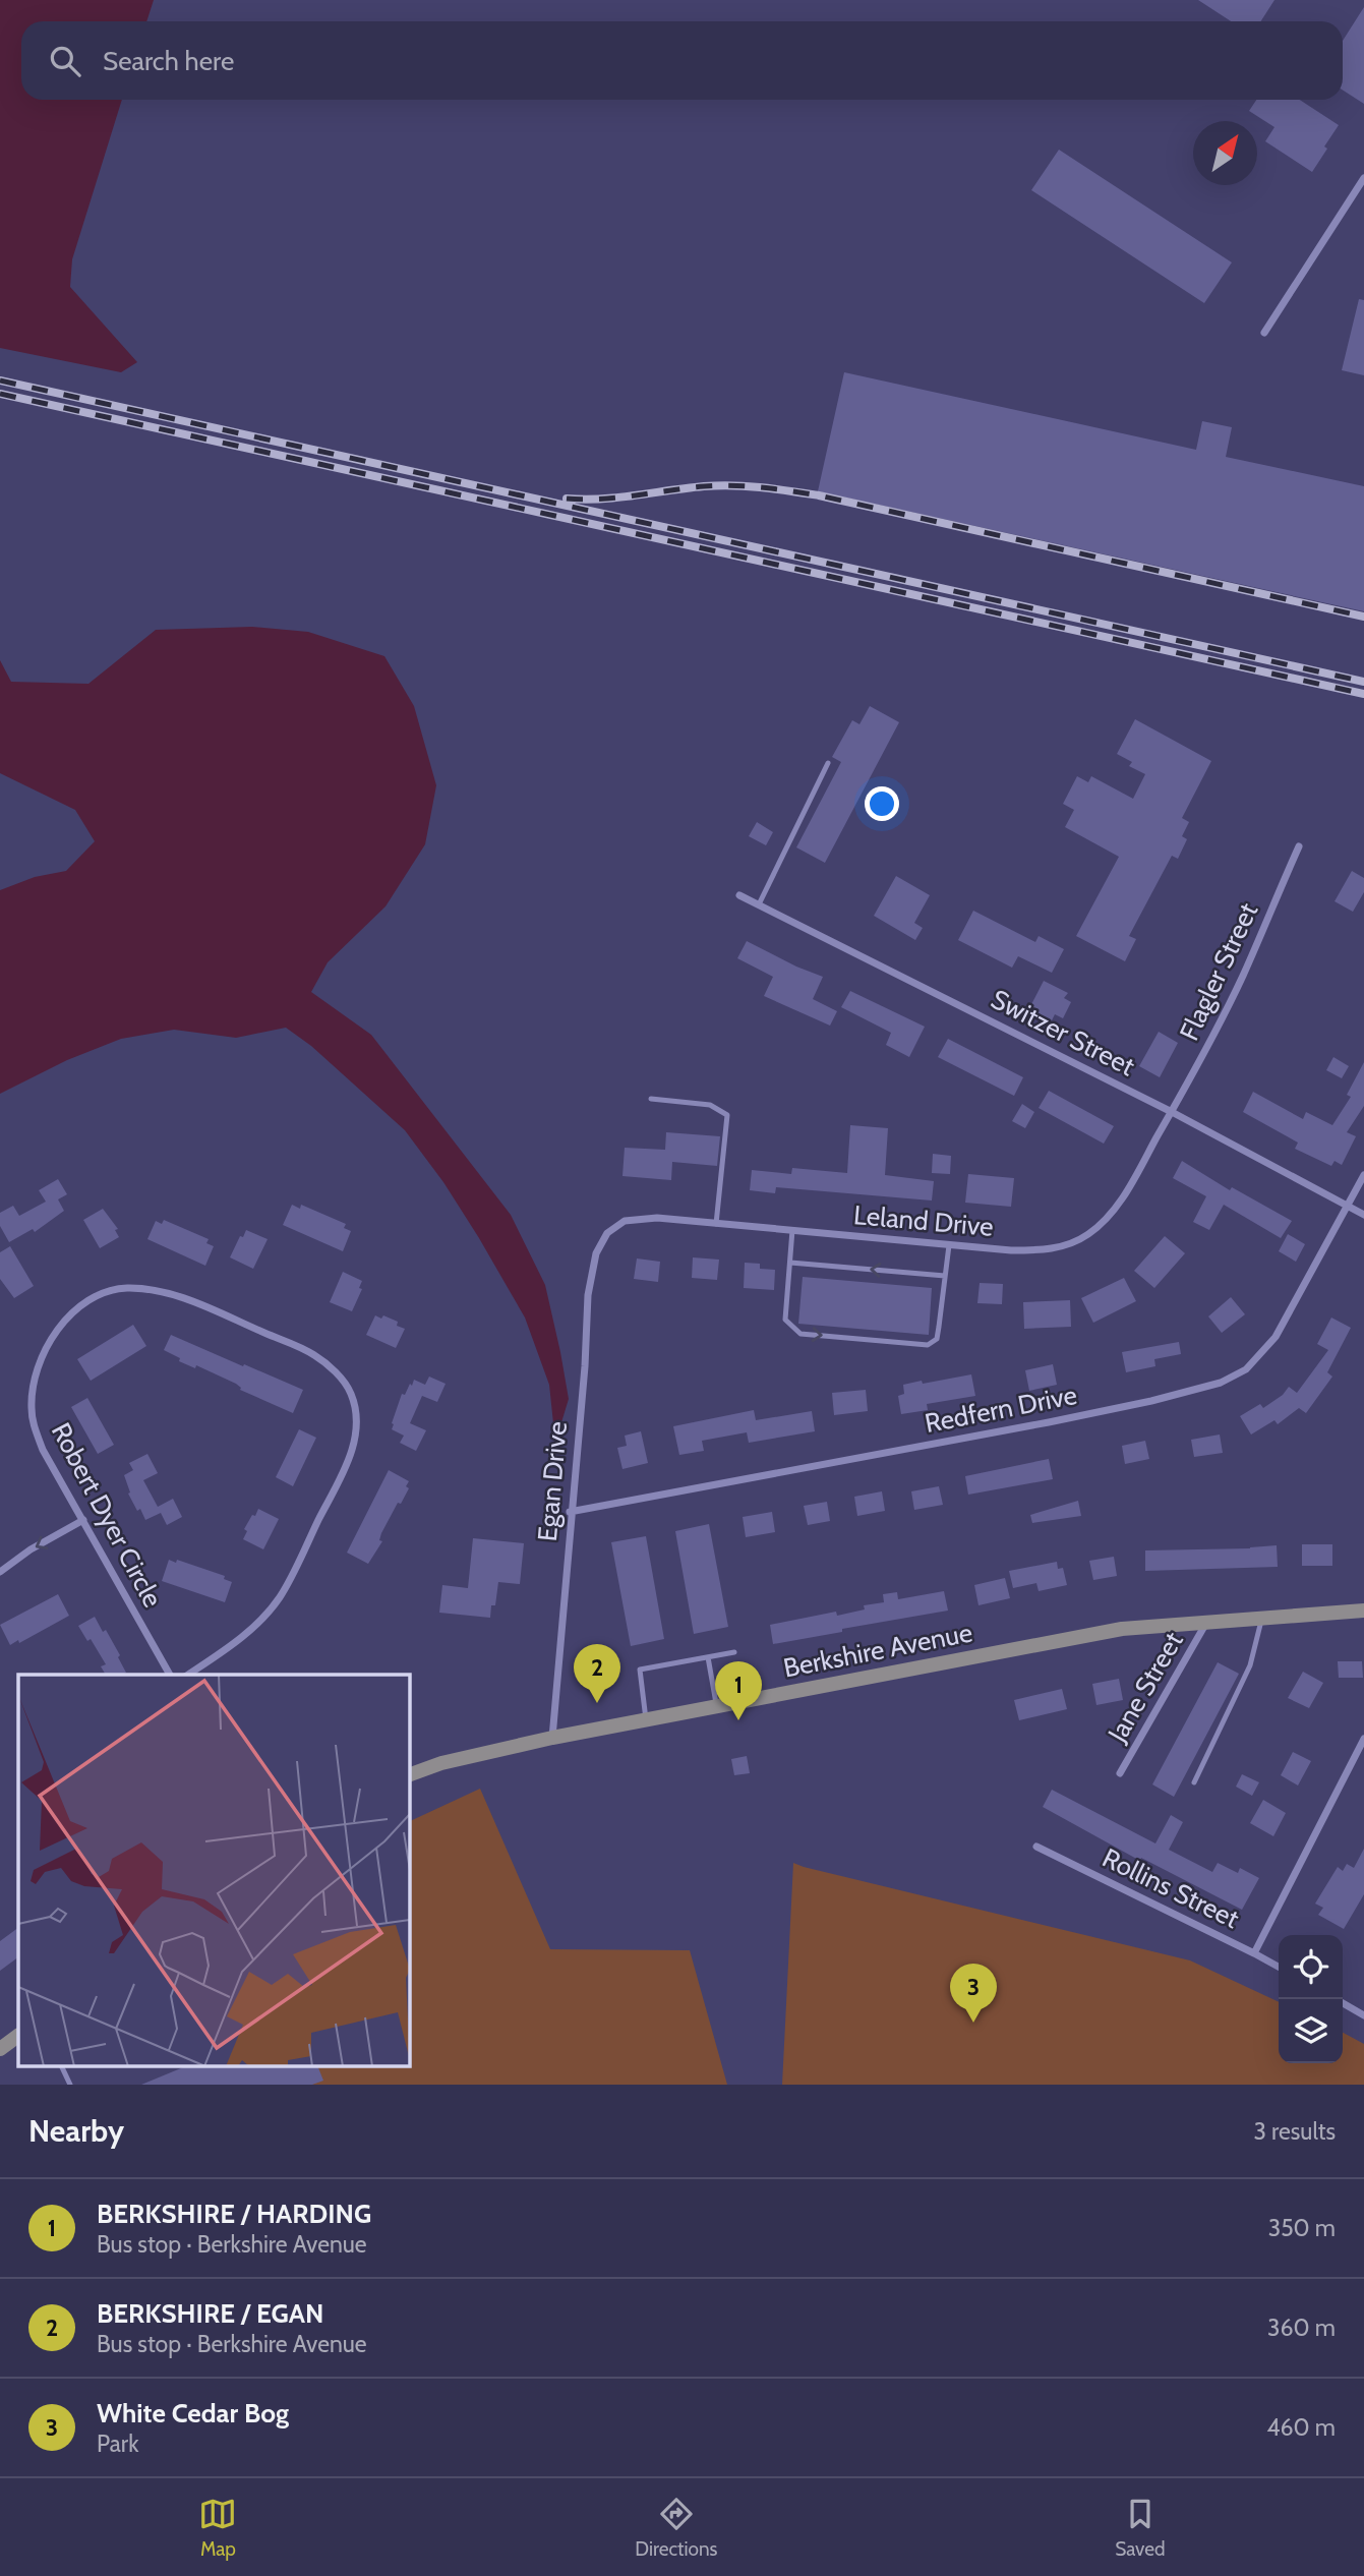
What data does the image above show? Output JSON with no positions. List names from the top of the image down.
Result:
{
  "streets": {
    "main road": ["Berkshire Avenue"],
    "street": [
      "Flagler Street",
      "Switzer Street",
      "Leland Drive",
      "Redfern Drive",
      "Egan Drive",
      "Robert Dyer Circle",
      "Jane Street",
      "Rollins Street"
    ]
  },
  "crossings": [
    ["Flagler Street", "Switzer Street"],
    ["Flagler Street", "Leland Drive"],
    ["Switzer Street", "Leland Drive"],
    ["Switzer Street", "Redfern Drive"],
    ["Leland Drive", "Egan Drive"],
    ["Redfern Drive", "Egan Drive"],
    ["Egan Drive", "Berkshire Avenue"],
    ["Berkshire Avenue", "Jane Street"]
  ],
  "north": "top right",
  "page": {
    "search": "Search here",
    "pins": ["2", "1", "3"],
    "heading": ["Nearby", "3 results"],
    "list": [
      {
        "mark": "1",
        "name": "BERKSHIRE / HARDING",
        "note": "Bus stop · Berkshire Avenue",
        "value": "350 m"
      },
      {
        "mark": "2",
        "name": "BERKSHIRE / EGAN",
        "note": "Bus stop · Berkshire Avenue",
        "value": "360 m"
      },
      {
        "mark": "3",
        "name": "White Cedar Bog",
        "note": "Park",
        "value": "460 m"
      }
    ],
    "nav": ["Map", "Directions", "Saved"]
  }
}
